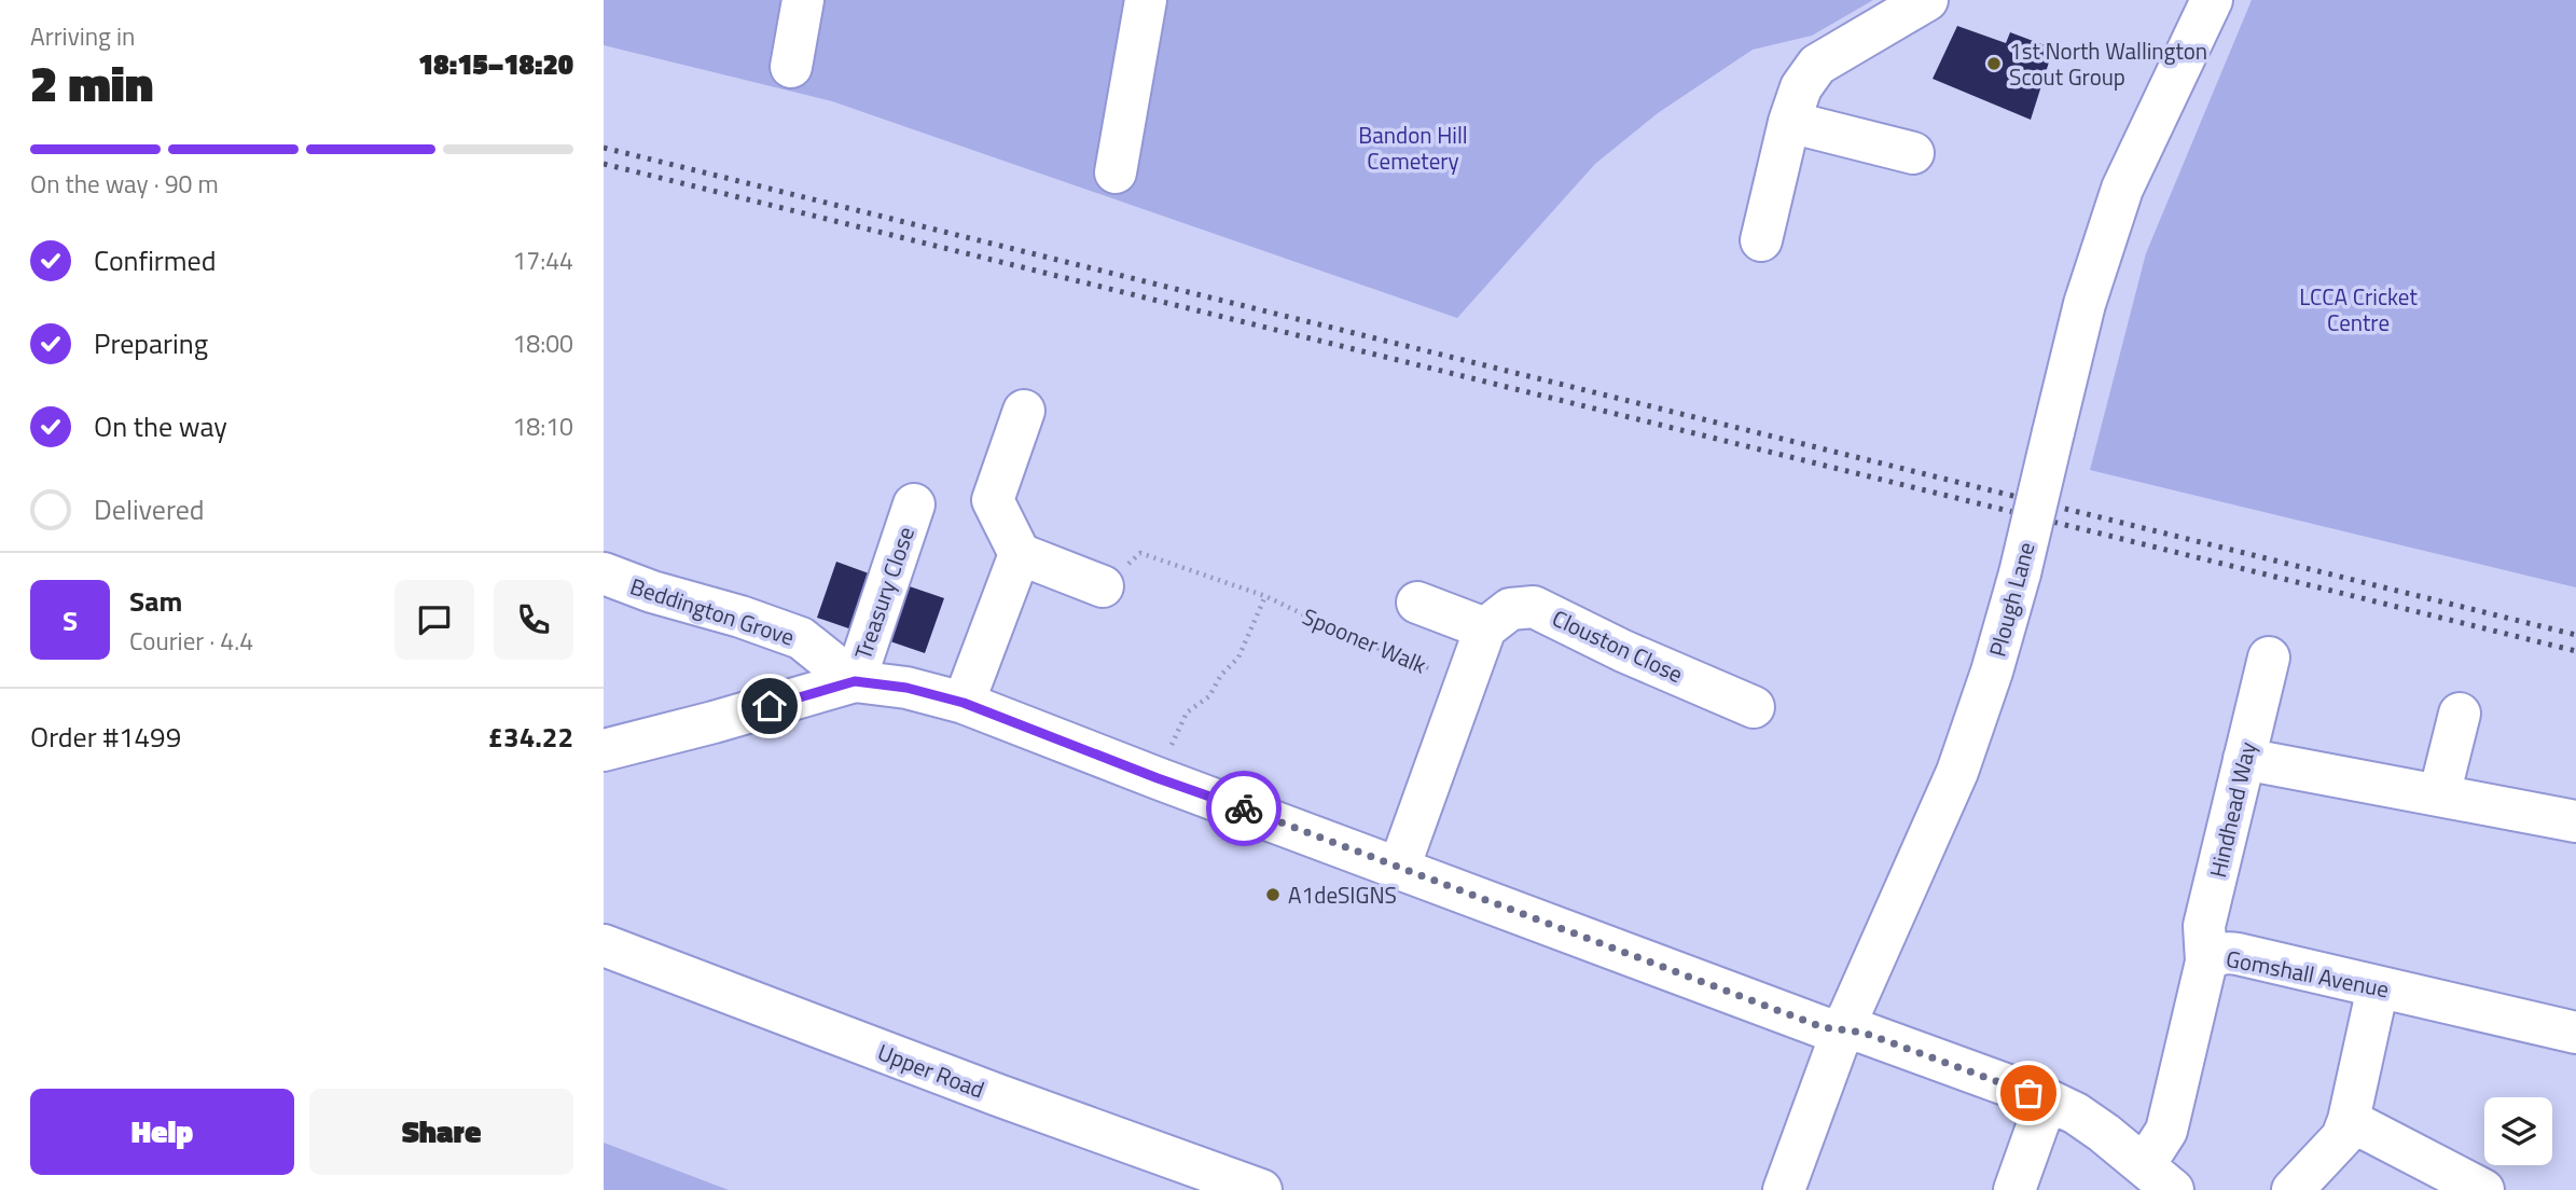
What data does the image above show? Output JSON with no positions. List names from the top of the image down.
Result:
{
  "streets": {
    "street": [
      "Treasury Close",
      "Plough Lane",
      "Beddington Grove",
      "Clouston Close",
      "Hindhead Way",
      "Gomshall Avenue",
      "Upper Road"
    ],
    "path": ["Spooner Walk"]
  },
  "crossings": [
    ["Treasury Close", "Beddington Grove"],
    ["Hindhead Way", "Gomshall Avenue"]
  ],
  "parks": ["Bandon Hill Cemetery", "LCCA Cricket Centre"],
  "places": ["1st North Wallington Scout Group", "A1deSIGNS"],
  "page": {
    "heading": ["2 min", "Arriving in", "18:15–18:20"],
    "panel": [
      "Sam",
      "Courier · 4.4",
      "Order #1499",
      "£34.22"
    ],
    "bar": "On the way · 90 m",
    "list": [
      ["Confirmed", "17:44"],
      ["Preparing", "18:00"],
      ["On the way", "18:10"],
      "Delivered"
    ],
    "round": "S",
    "buttons": ["Help", "Share"]
  }
}
